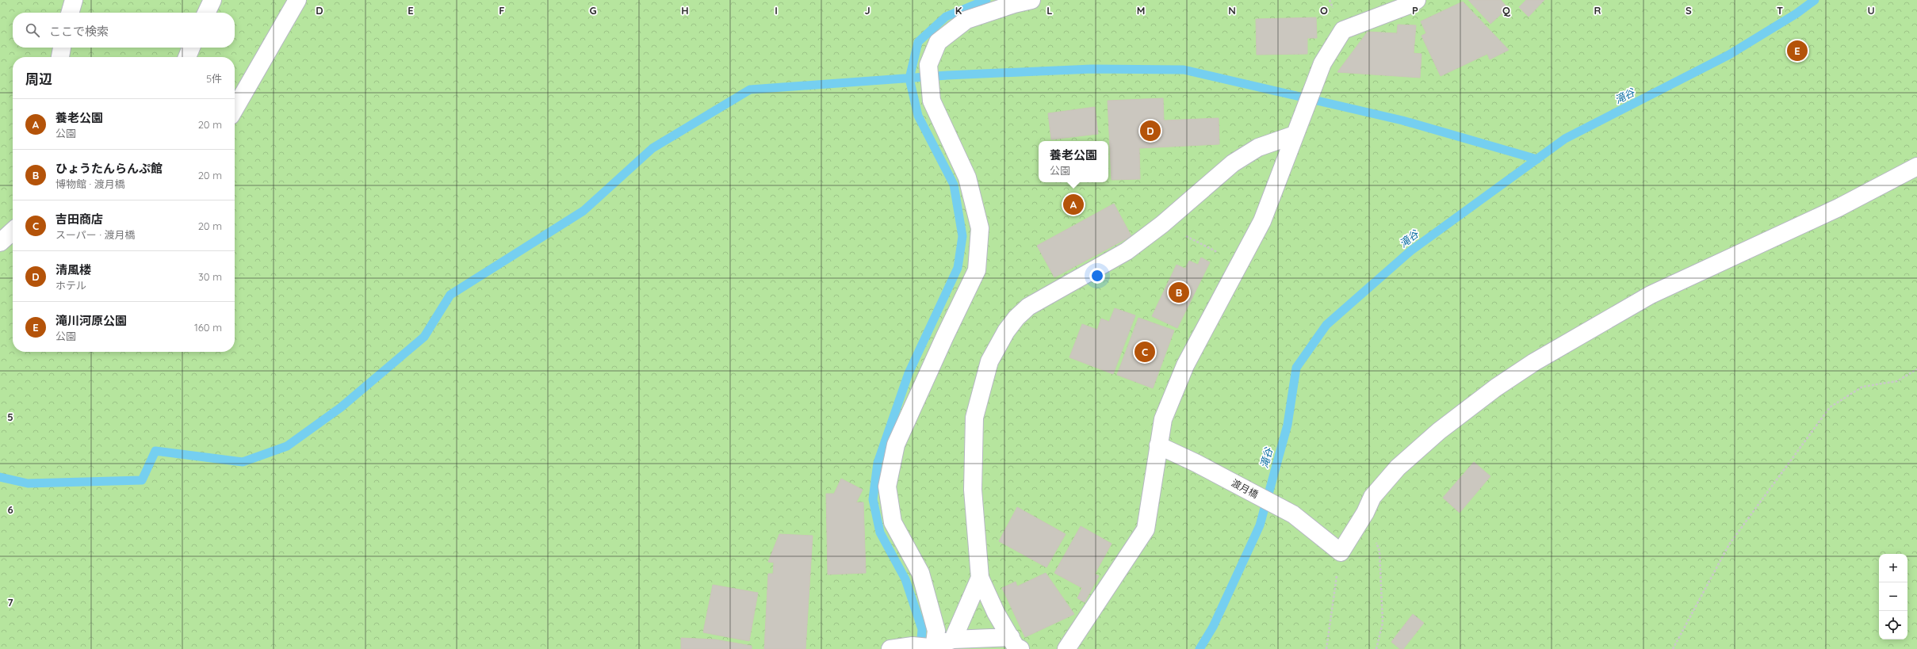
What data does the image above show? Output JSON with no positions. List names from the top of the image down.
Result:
{
  "streets": {
    "street": ["渡月橋"]
  },
  "water": ["滝谷"],
  "page": {
    "search": "ここで検索",
    "pins": [
      "E",
      "D",
      "A",
      "B",
      "C"
    ],
    "heading": ["周辺", "5件"],
    "list": [
      {
        "mark": "A",
        "name": "養老公園",
        "note": "公園",
        "value": "20 m"
      },
      {
        "mark": "B",
        "name": "ひょうたんらんぷ館",
        "note": "博物館 · 渡月橋",
        "value": "20 m"
      },
      {
        "mark": "C",
        "name": "吉田商店",
        "note": "スーパー · 渡月橋",
        "value": "20 m"
      },
      {
        "mark": "D",
        "name": "清風楼",
        "note": "ホテル",
        "value": "30 m"
      },
      {
        "mark": "E",
        "name": "滝川河原公園",
        "note": "公園",
        "value": "160 m"
      }
    ],
    "popup": ["養老公園", "公園"],
    "map_buttons": ["+", "−"]
  },
  "grid": {
    "columns": [
      "D",
      "E",
      "F",
      "G",
      "H",
      "I",
      "J",
      "K",
      "L",
      "M",
      "N",
      "O",
      "P",
      "Q",
      "R",
      "S",
      "T",
      "U"
    ],
    "rows": ["5", "6", "7"]
  }
}
